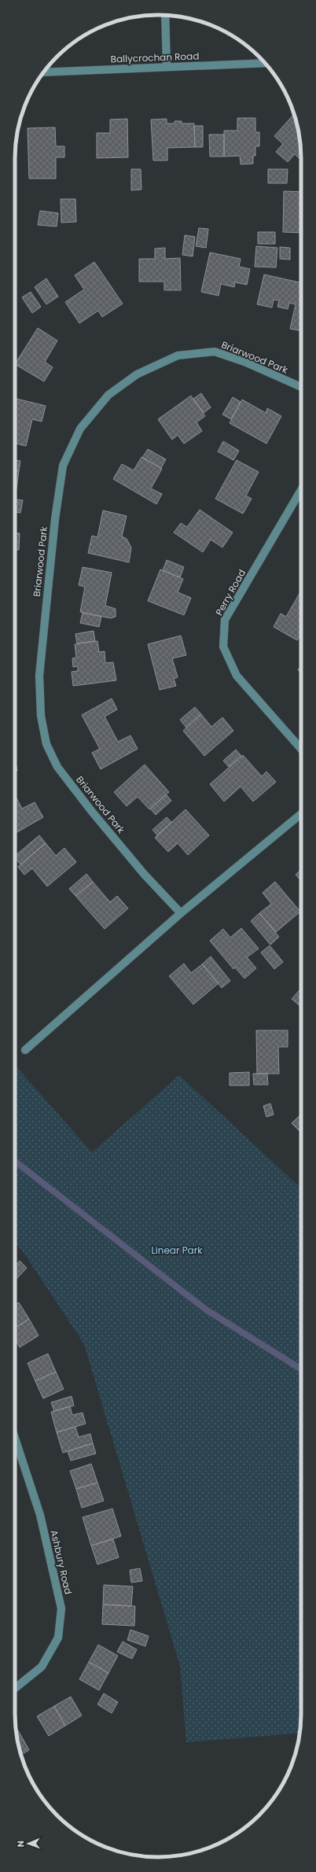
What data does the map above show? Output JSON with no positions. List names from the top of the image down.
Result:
{
  "streets": {
    "street": [
      "Ballycrochan Road",
      "Briarwood Park",
      "Perry Road",
      "Ashbury Road"
    ]
  },
  "parks": ["Linear Park"],
  "north": "left"
}
